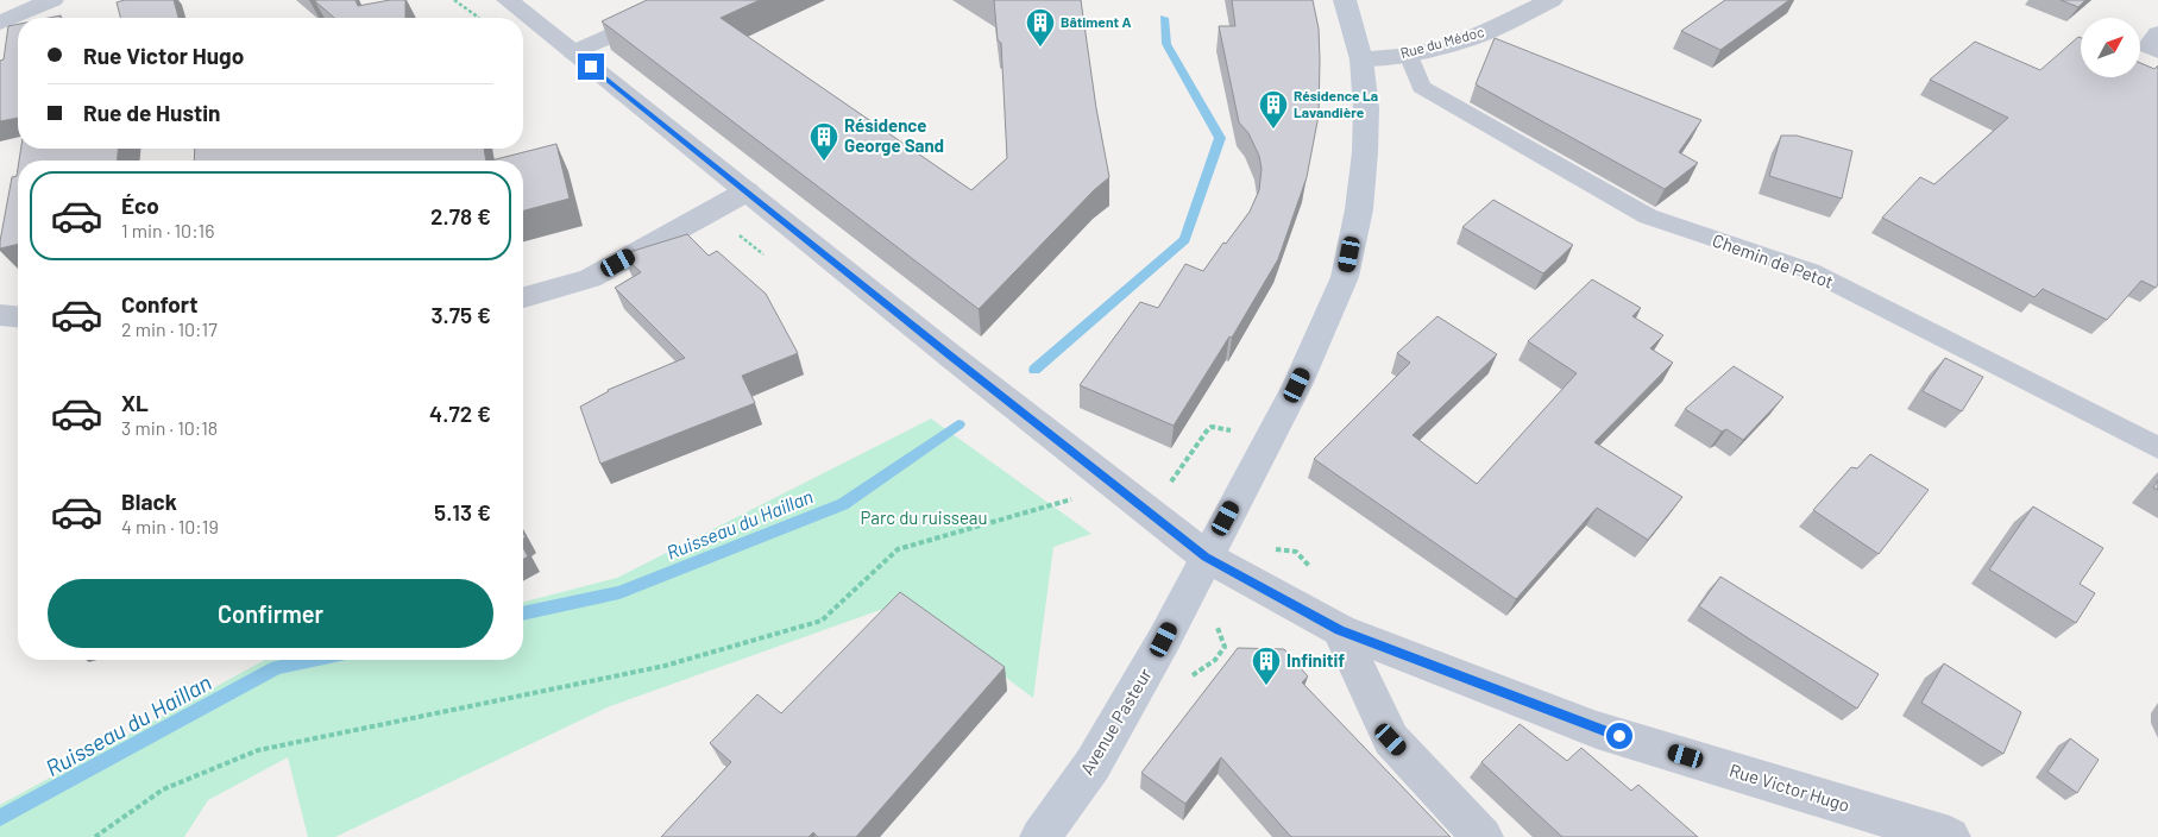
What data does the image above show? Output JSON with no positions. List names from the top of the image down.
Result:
{
  "streets": {
    "main road": ["Avenue Pasteur"],
    "street": ["Rue du Médoc", "Rue Victor Hugo"],
    "lane": ["Chemin de Petot"]
  },
  "crossings": [
    ["Rue du Médoc", "Chemin de Petot"],
    ["Rue du Médoc", "Avenue Pasteur"],
    ["Avenue Pasteur", "Rue Victor Hugo"]
  ],
  "water": ["Ruisseau du Haillan"],
  "parks": ["Parc du ruisseau"],
  "places": {
    "building": [
      "Bâtiment A",
      "Résidence La Lavandière",
      "Résidence George Sand",
      "Infinitif"
    ]
  },
  "north": "top right",
  "page": {
    "banner": ["Rue Victor Hugo", "Rue de Hustin"],
    "list": [
      {
        "name": "Éco",
        "note": "1 min · 10:16",
        "value": "2.78 €"
      },
      {
        "name": "Confort",
        "note": "2 min · 10:17",
        "value": "3.75 €"
      },
      {
        "name": "XL",
        "note": "3 min · 10:18",
        "value": "4.72 €"
      },
      {
        "name": "Black",
        "note": "4 min · 10:19",
        "value": "5.13 €"
      }
    ],
    "buttons": "Confirmer"
  }
}
